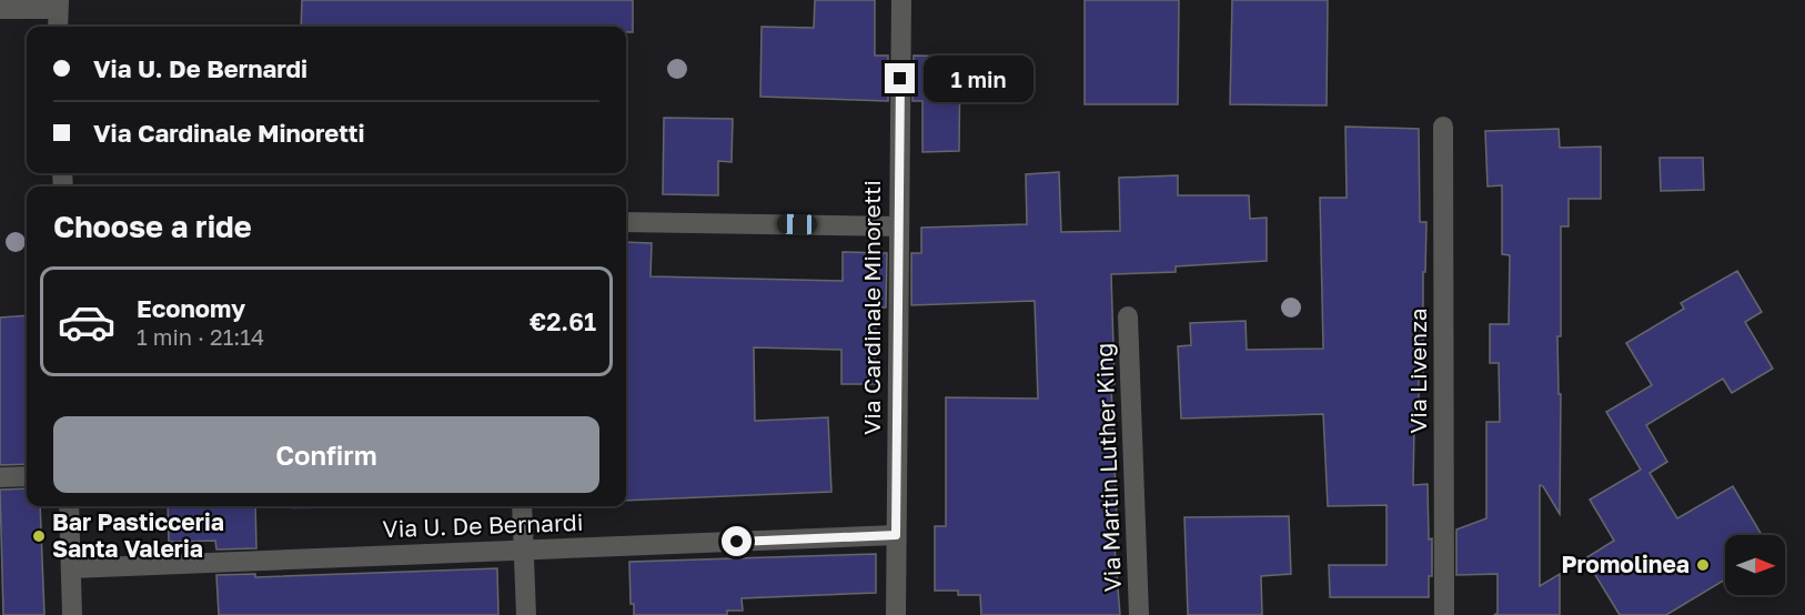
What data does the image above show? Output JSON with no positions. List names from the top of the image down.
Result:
{
  "streets": {
    "street": [
      "Via Cardinale Minoretti",
      "Via Livenza",
      "Via Martin Luther King",
      "Via U. De Bernardi"
    ]
  },
  "crossings": [
    ["Via Cardinale Minoretti", "Via U. De Bernardi"]
  ],
  "places": ["Bar Pasticceria Santa Valeria", "Promolinea"],
  "north": "right",
  "page": {
    "banner": ["Via U. De Bernardi", "Via Cardinale Minoretti"],
    "bubble": "1 min",
    "heading": "Choose a ride",
    "list": [
      {
        "name": "Economy",
        "note": "1 min · 21:14",
        "value": "€2.61"
      }
    ],
    "buttons": "Confirm"
  }
}
